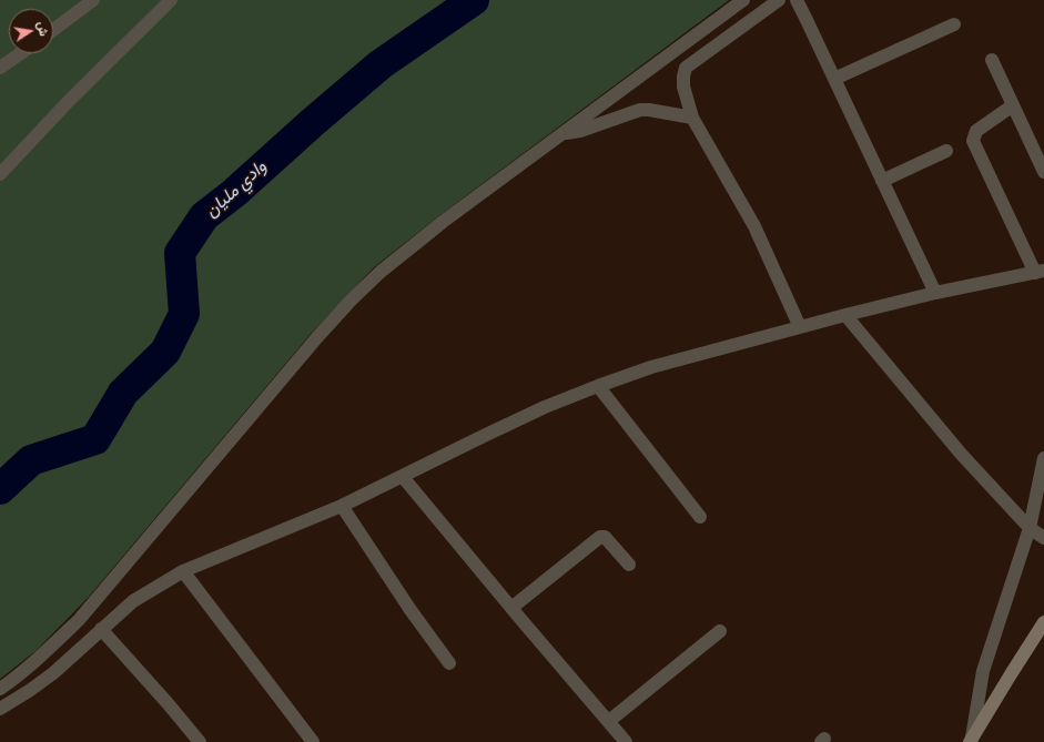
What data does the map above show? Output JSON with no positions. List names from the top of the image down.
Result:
{
  "water": ["وادي مليان"],
  "north": "right"
}
